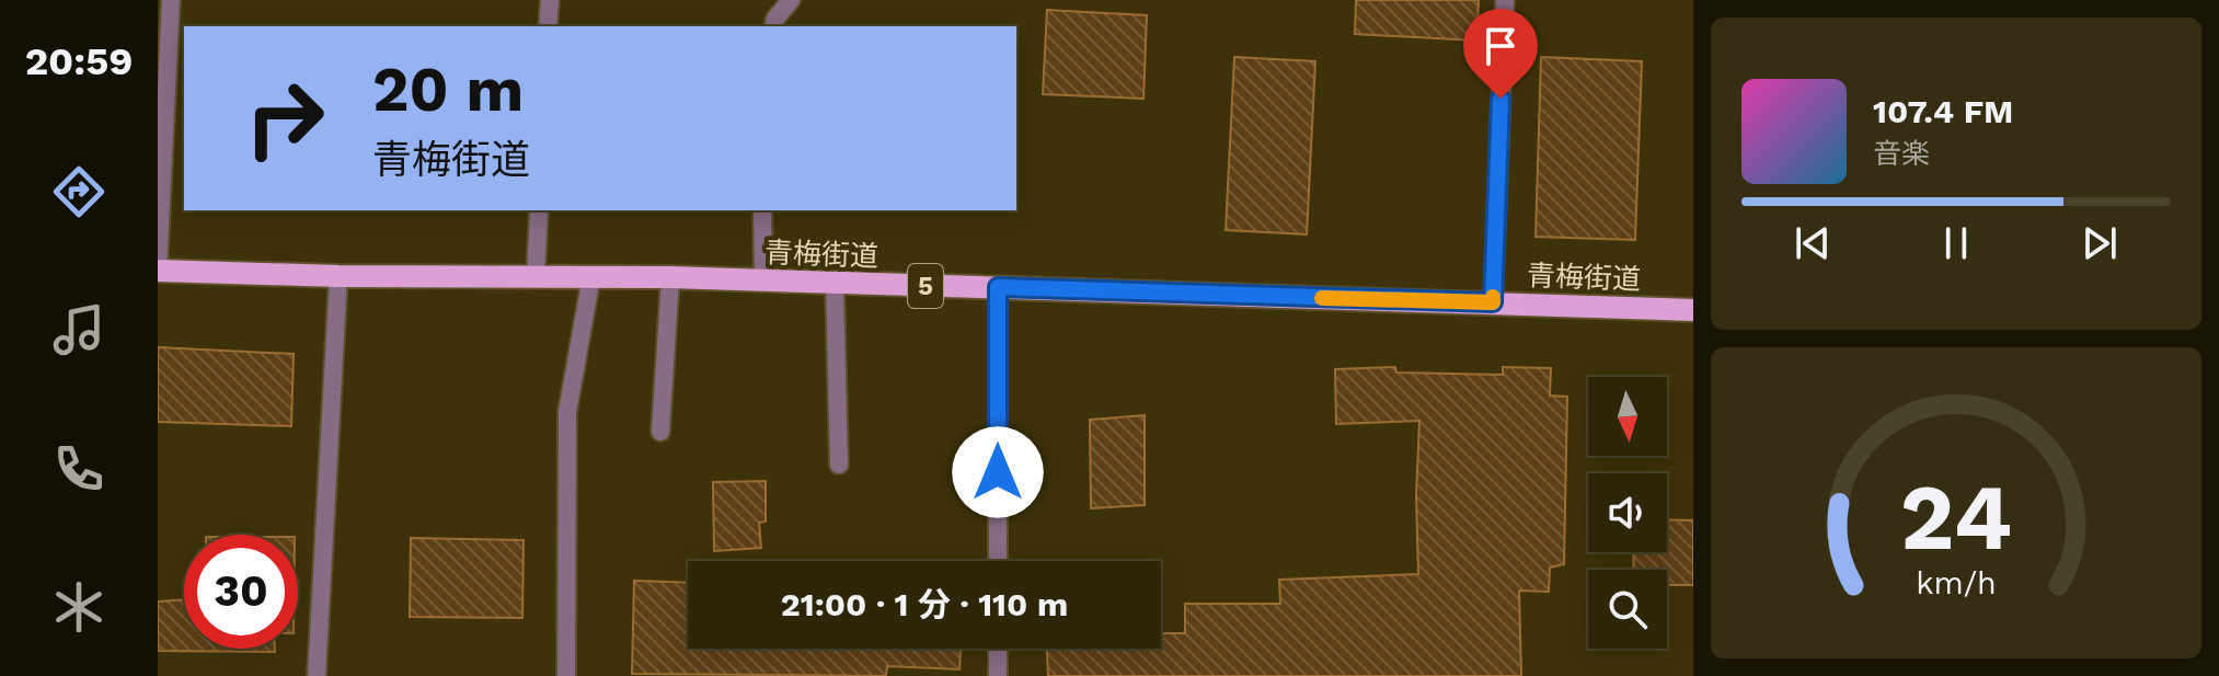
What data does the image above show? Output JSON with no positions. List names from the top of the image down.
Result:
{
  "streets": {
    "main road": ["青梅街道", "5"]
  },
  "north": "bottom",
  "page": {
    "tabs": "20:59",
    "turn": ["20 m", "青梅街道"],
    "song": ["107.4 FM", "音楽"],
    "limit": "30",
    "trip": "21:00 · 1 分 · 110 m",
    "gauge": ["24", "km/h"]
  }
}
